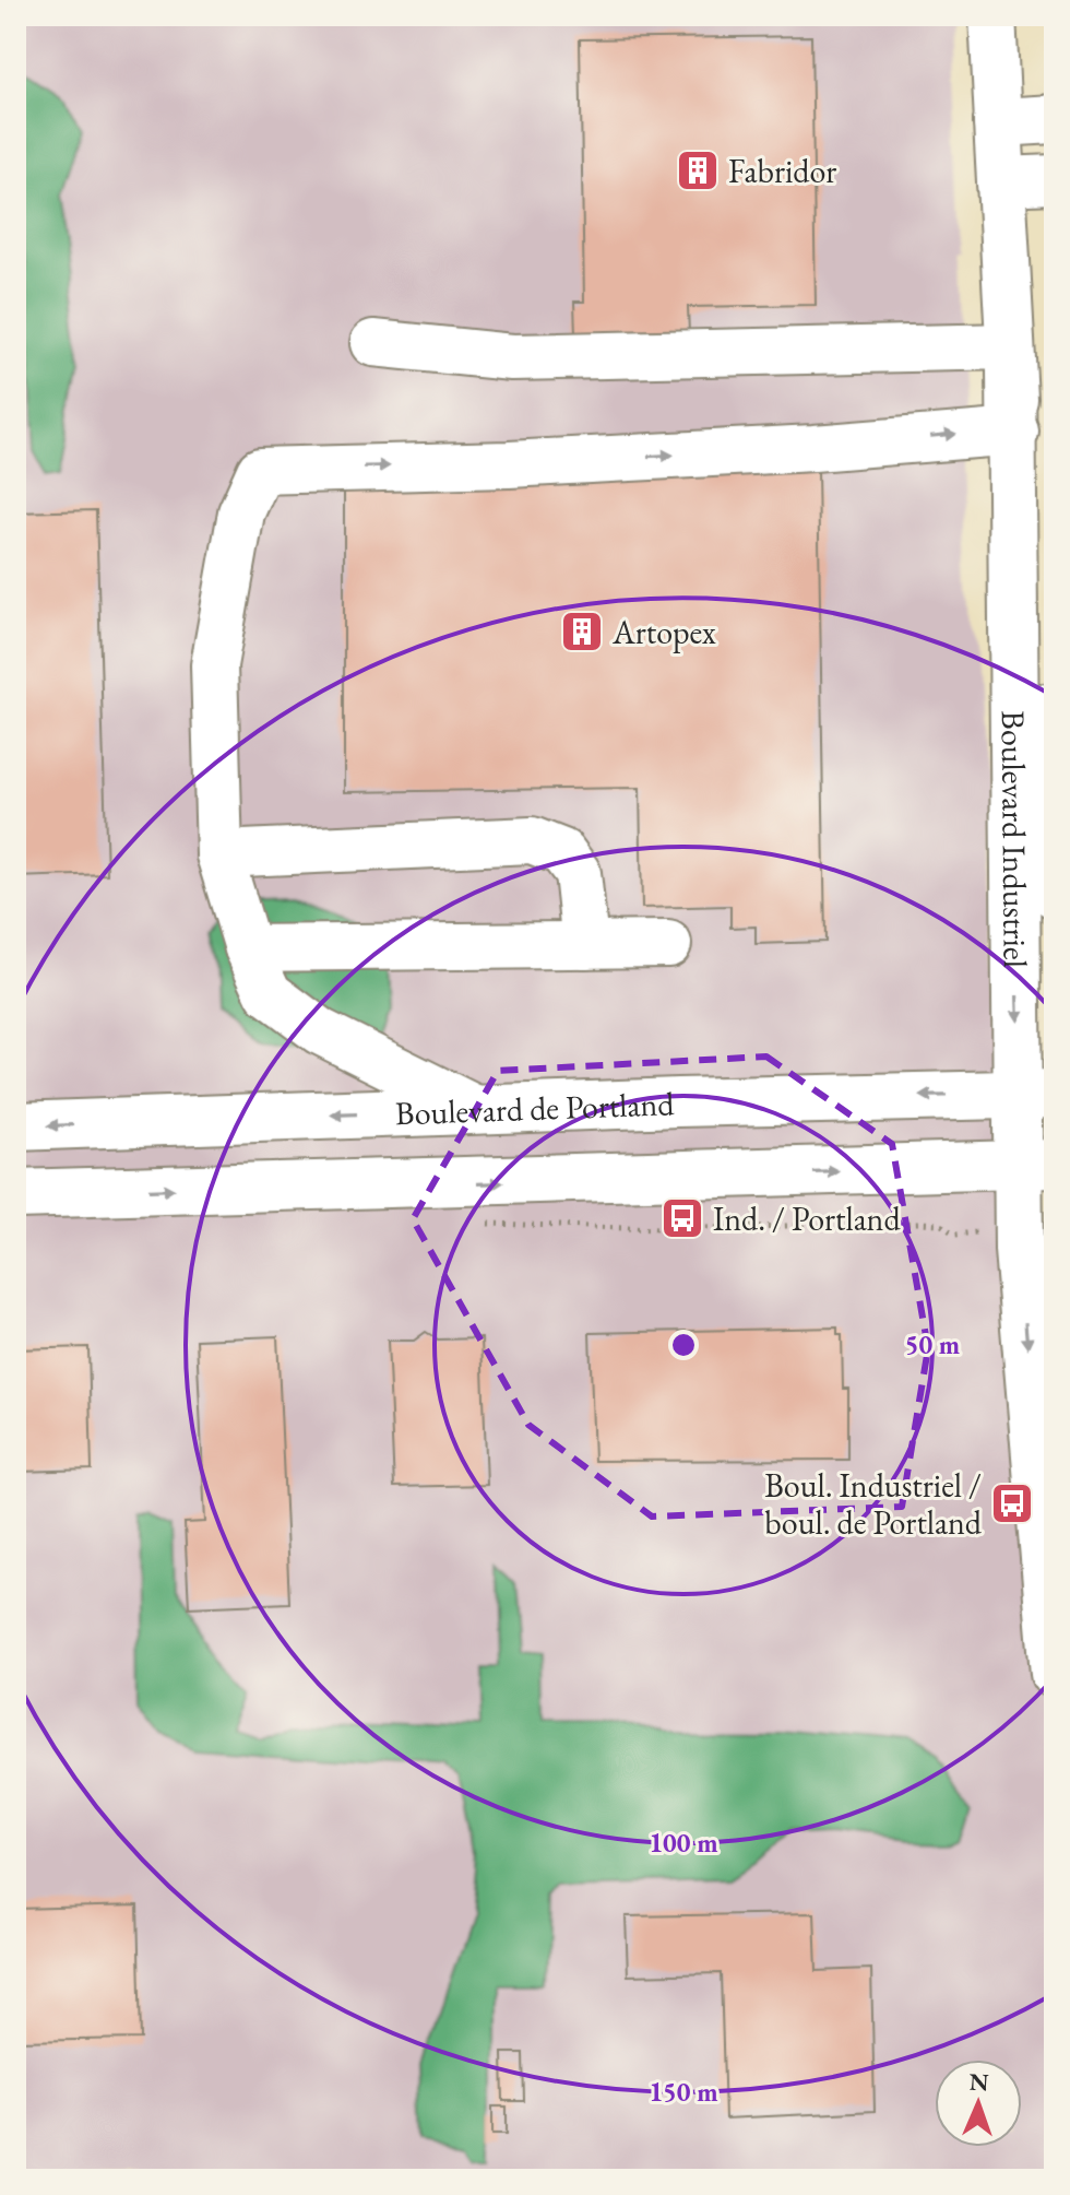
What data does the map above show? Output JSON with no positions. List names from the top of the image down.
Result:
{
  "streets": {
    "main road": ["Boulevard Industriel", "Boulevard de Portland"]
  },
  "crossings": [
    ["Boulevard Industriel", "Boulevard de Portland"]
  ],
  "one_way": ["Boulevard Industriel"],
  "places": {
    "building": ["Fabridor", "Artopex"],
    "bus stop": ["Ind. / Portland", "Boul. Industriel / boul. de Portland"]
  },
  "north": "top",
  "rings": ["50 m", "100 m", "150 m"]
}
